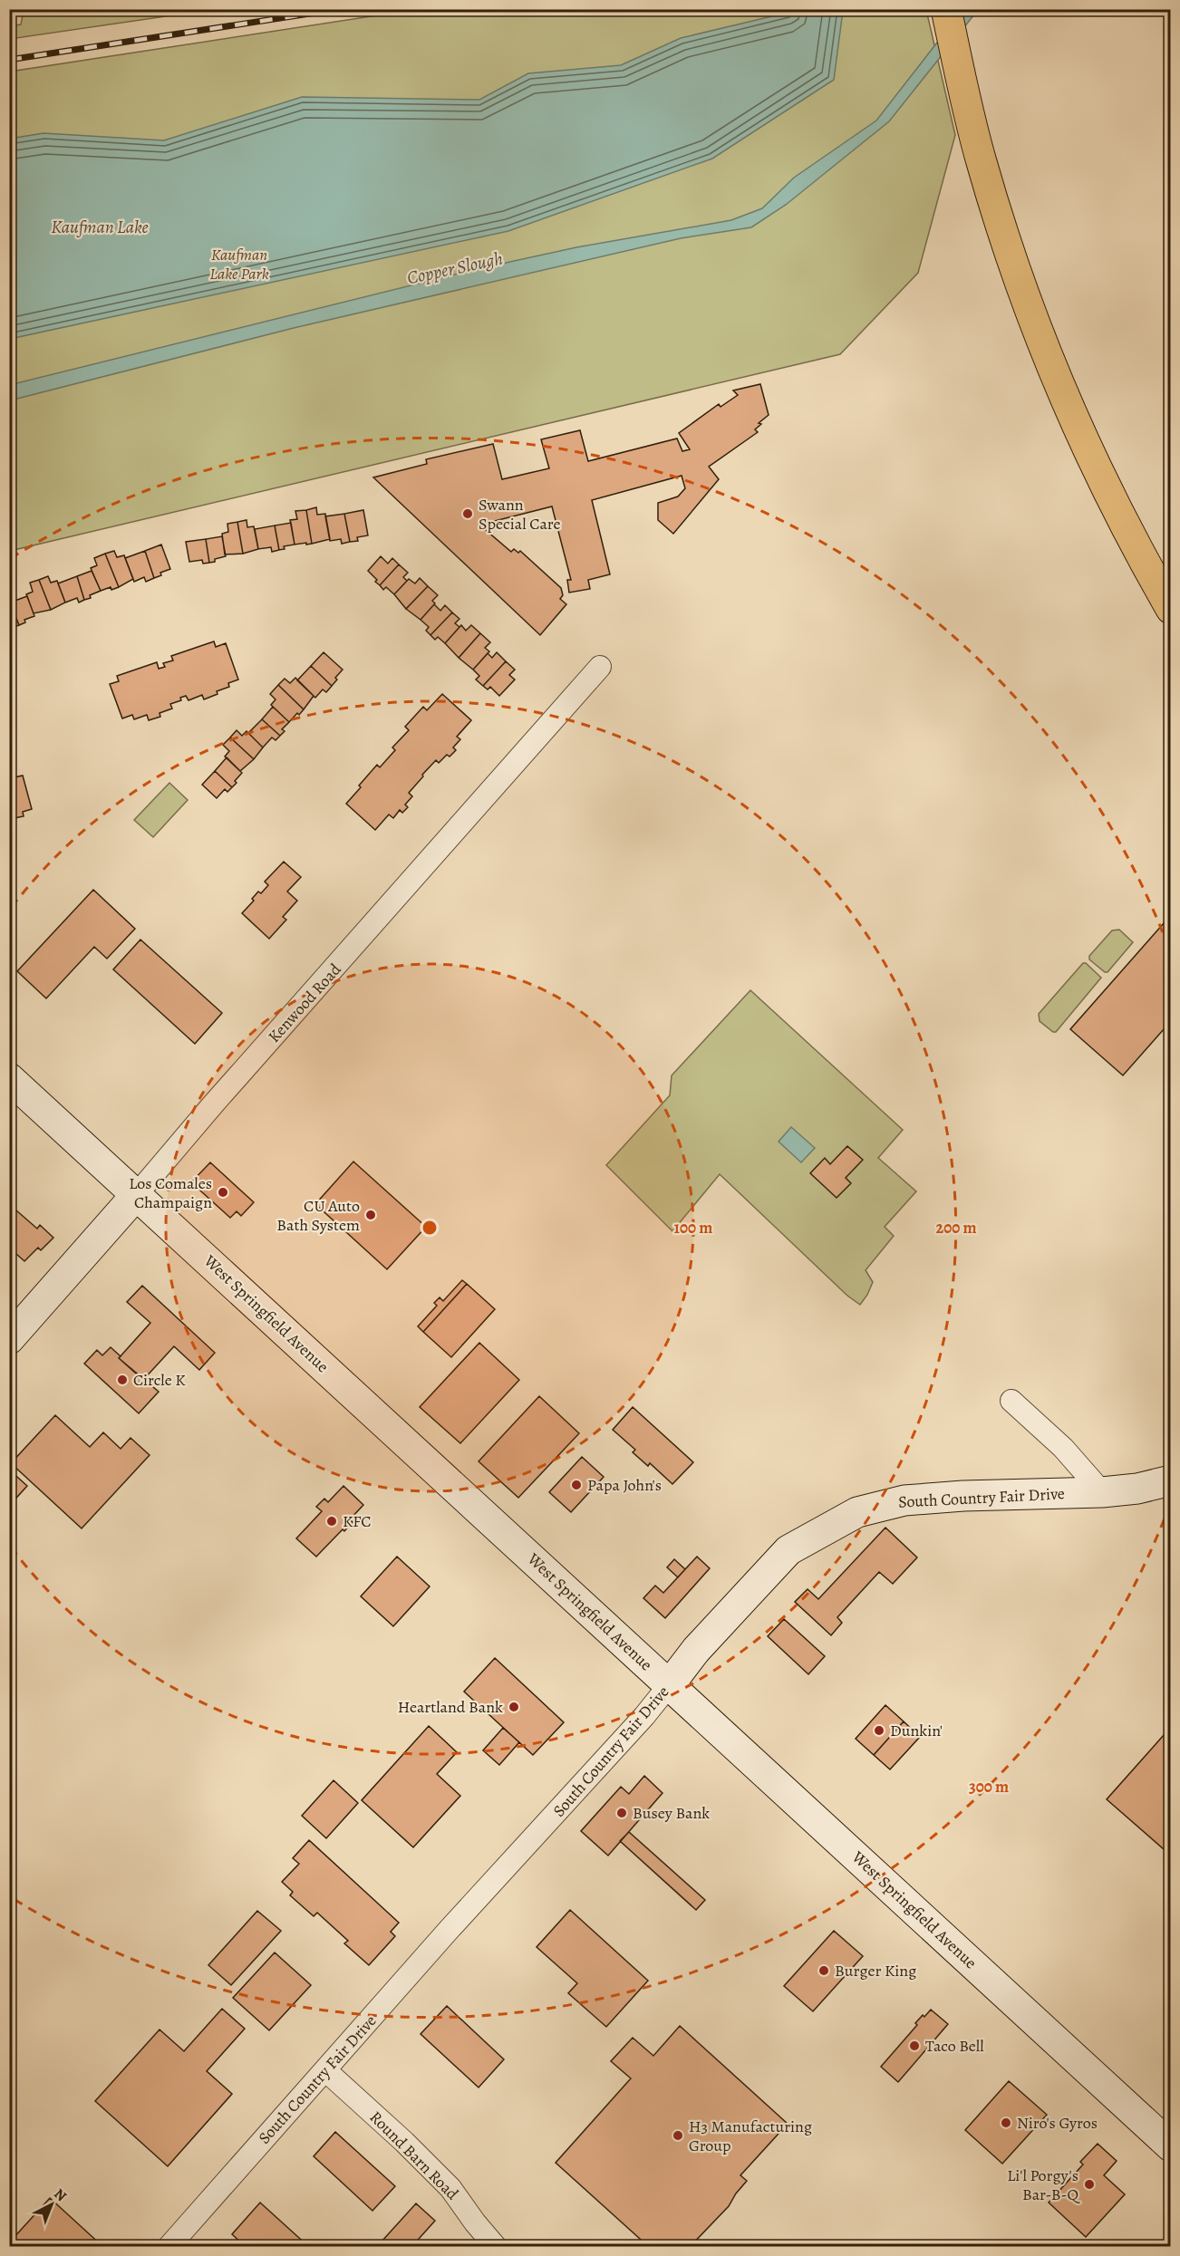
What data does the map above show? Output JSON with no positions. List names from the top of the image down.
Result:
{
  "streets": {
    "main road": ["Kenwood Road", "West Springfield Avenue", "South Country Fair Drive"],
    "street": ["Round Barn Road"]
  },
  "crossings": [
    ["Kenwood Road", "West Springfield Avenue"],
    ["West Springfield Avenue", "South Country Fair Drive"],
    ["South Country Fair Drive", "Round Barn Road"]
  ],
  "water": ["Kaufman Lake", "Copper Slough"],
  "parks": ["Kaufman Lake Park"],
  "places": [
    "Swann Special Care",
    "Los Comales Champaign",
    "CU Auto Bath System",
    "Circle K",
    "Papa John's",
    "KFC",
    "Heartland Bank",
    "Dunkin'",
    "Busey Bank",
    "Burger King",
    "Taco Bell",
    "Niro's Gyros",
    "H3 Manufacturing Group",
    "Li'l Porgy's Bar-B-Q"
  ],
  "north": "top right",
  "rings": ["100 m", "200 m", "300 m"]
}
